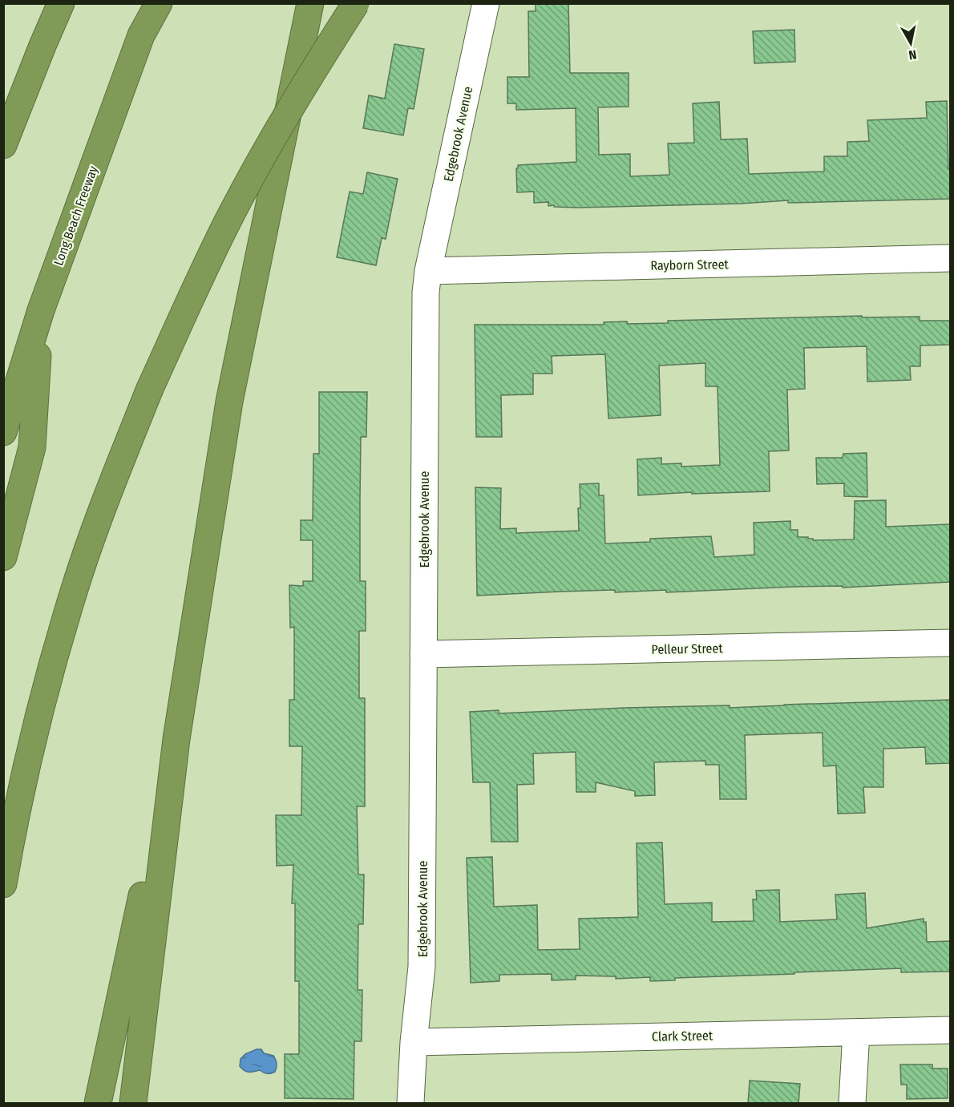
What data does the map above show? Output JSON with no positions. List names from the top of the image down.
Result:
{
  "streets": {
    "highway": ["Long Beach Freeway"],
    "street": [
      "Edgebrook Avenue",
      "Rayborn Street",
      "Pelleur Street",
      "Clark Street"
    ]
  },
  "crossings": [
    ["Edgebrook Avenue", "Rayborn Street"],
    ["Edgebrook Avenue", "Pelleur Street"],
    ["Edgebrook Avenue", "Clark Street"]
  ],
  "north": "bottom"
}
